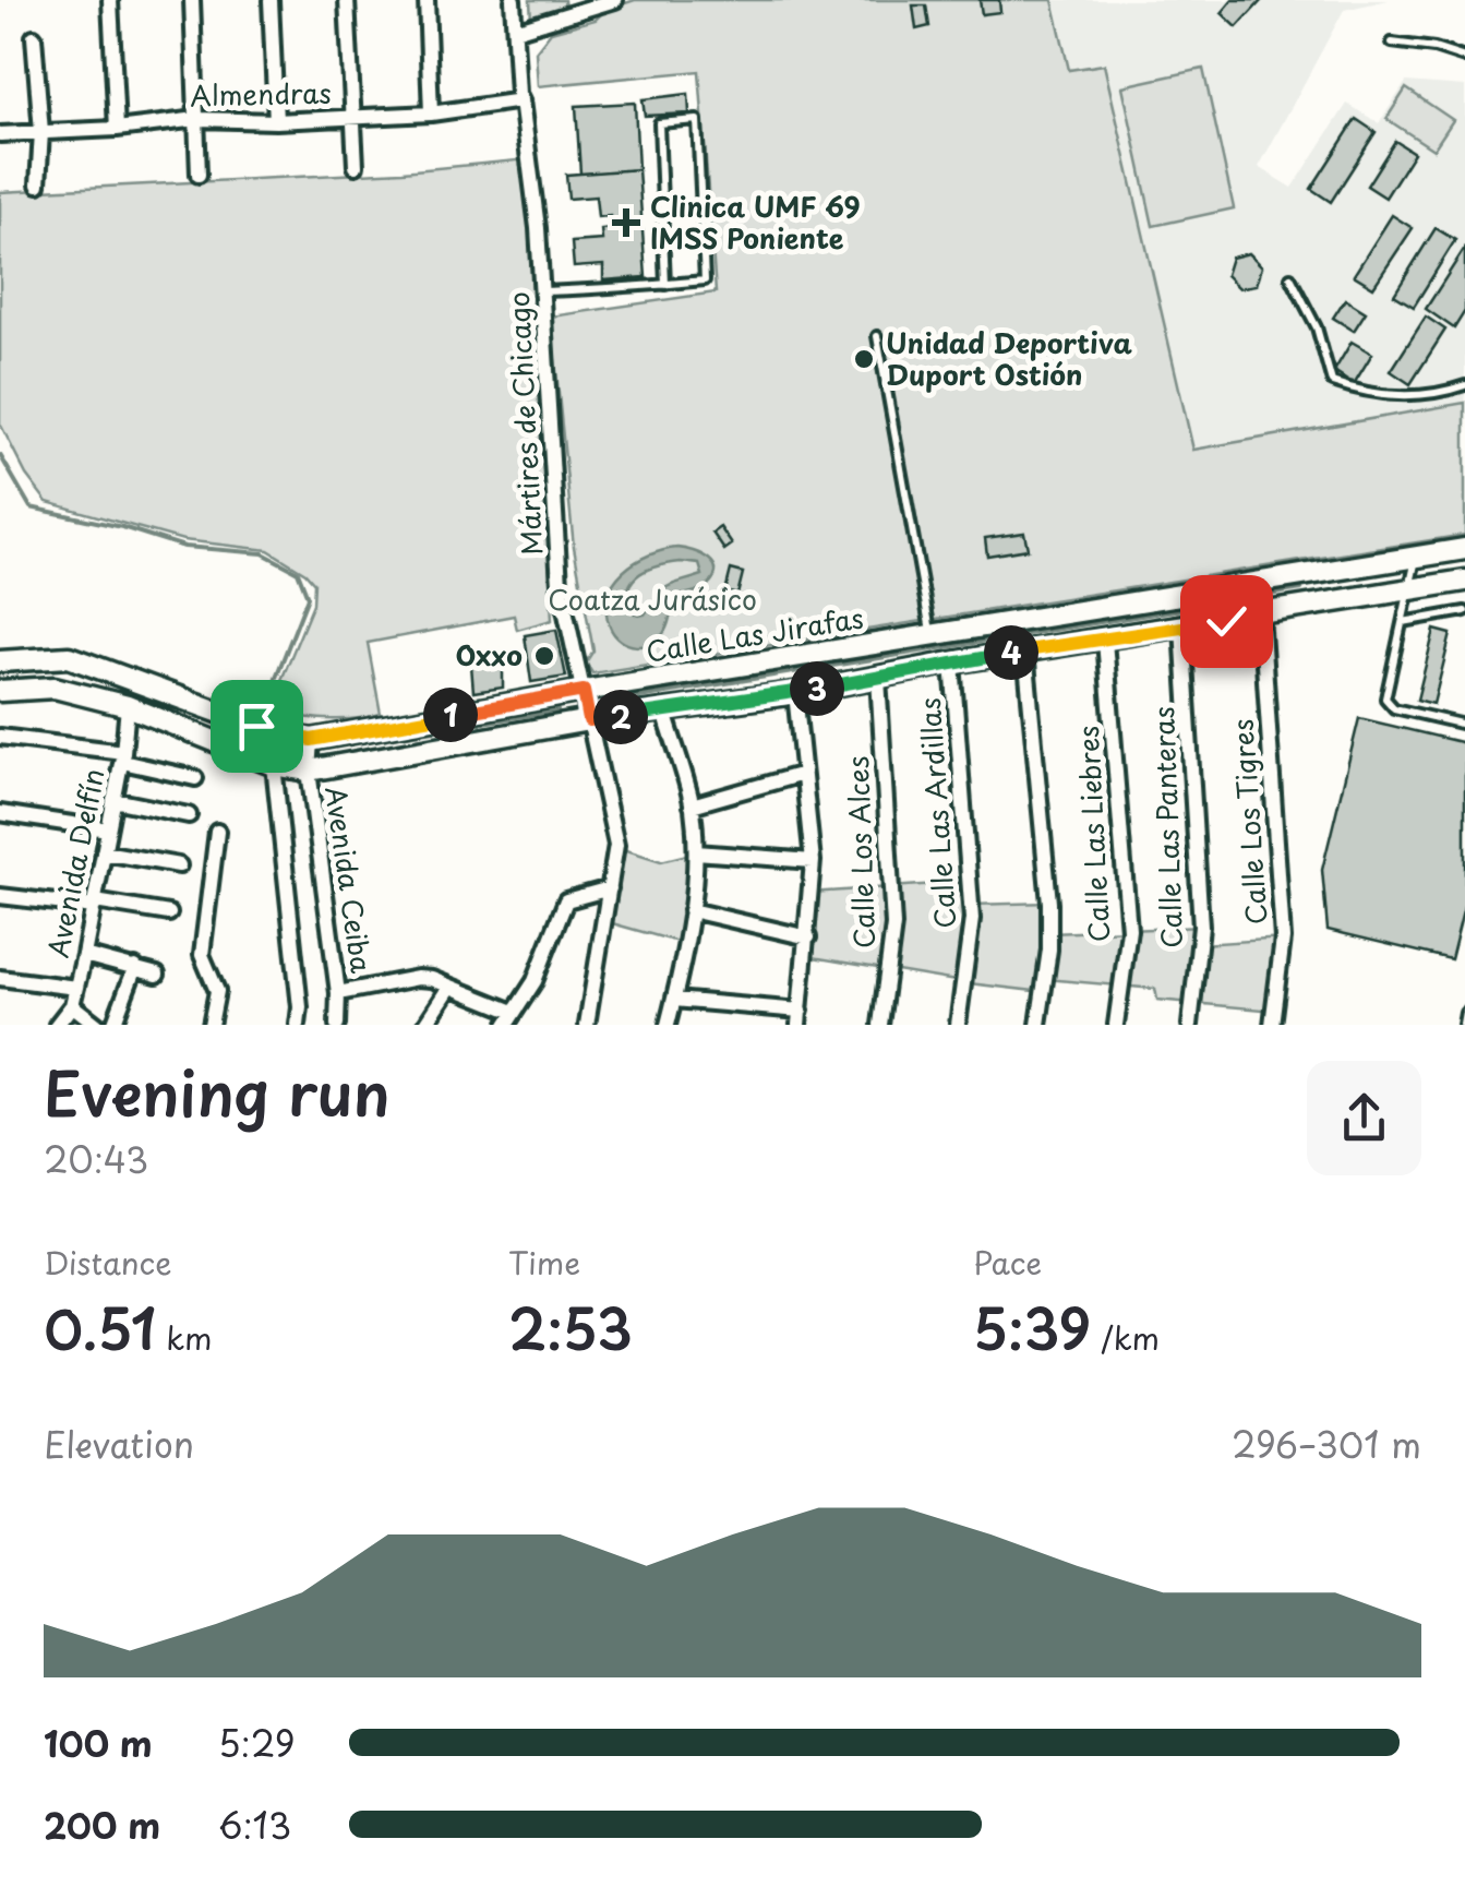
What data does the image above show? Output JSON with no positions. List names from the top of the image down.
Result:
{
  "streets": {
    "main road": ["Calle Las Jirafas"],
    "street": [
      "Almendras",
      "Mártires de Chicago",
      "Calle Las Ardillas",
      "Calle Los Tigres",
      "Calle Las Panteras",
      "Calle Las Liebres",
      "Calle Los Alces",
      "Avenida Delfín",
      "Avenida Ceiba"
    ]
  },
  "crossings": [
    ["Almendras", "Mártires de Chicago"],
    ["Mártires de Chicago", "Calle Las Jirafas"],
    ["Calle Las Jirafas", "Avenida Ceiba"]
  ],
  "parks": ["Coatza Jurásico"],
  "places": {
    "health": ["Clinica UMF 69 IMSS Poniente"],
    "other": ["Unidad Deportiva Duport Ostión", "Oxxo"]
  },
  "page": {
    "pins": [
      "4",
      "3",
      "1",
      "2"
    ],
    "heading": ["Evening run", "20:43"],
    "stats": [
      ["Distance", "0.51 km"],
      ["Time", "2:53"],
      ["Pace", "5:39 /km"]
    ],
    "chart": ["Elevation", "296–301 m"],
    "list": [
      {
        "name": "100 m",
        "note": "5:29"
      },
      {
        "name": "200 m",
        "note": "6:13"
      }
    ]
  }
}
